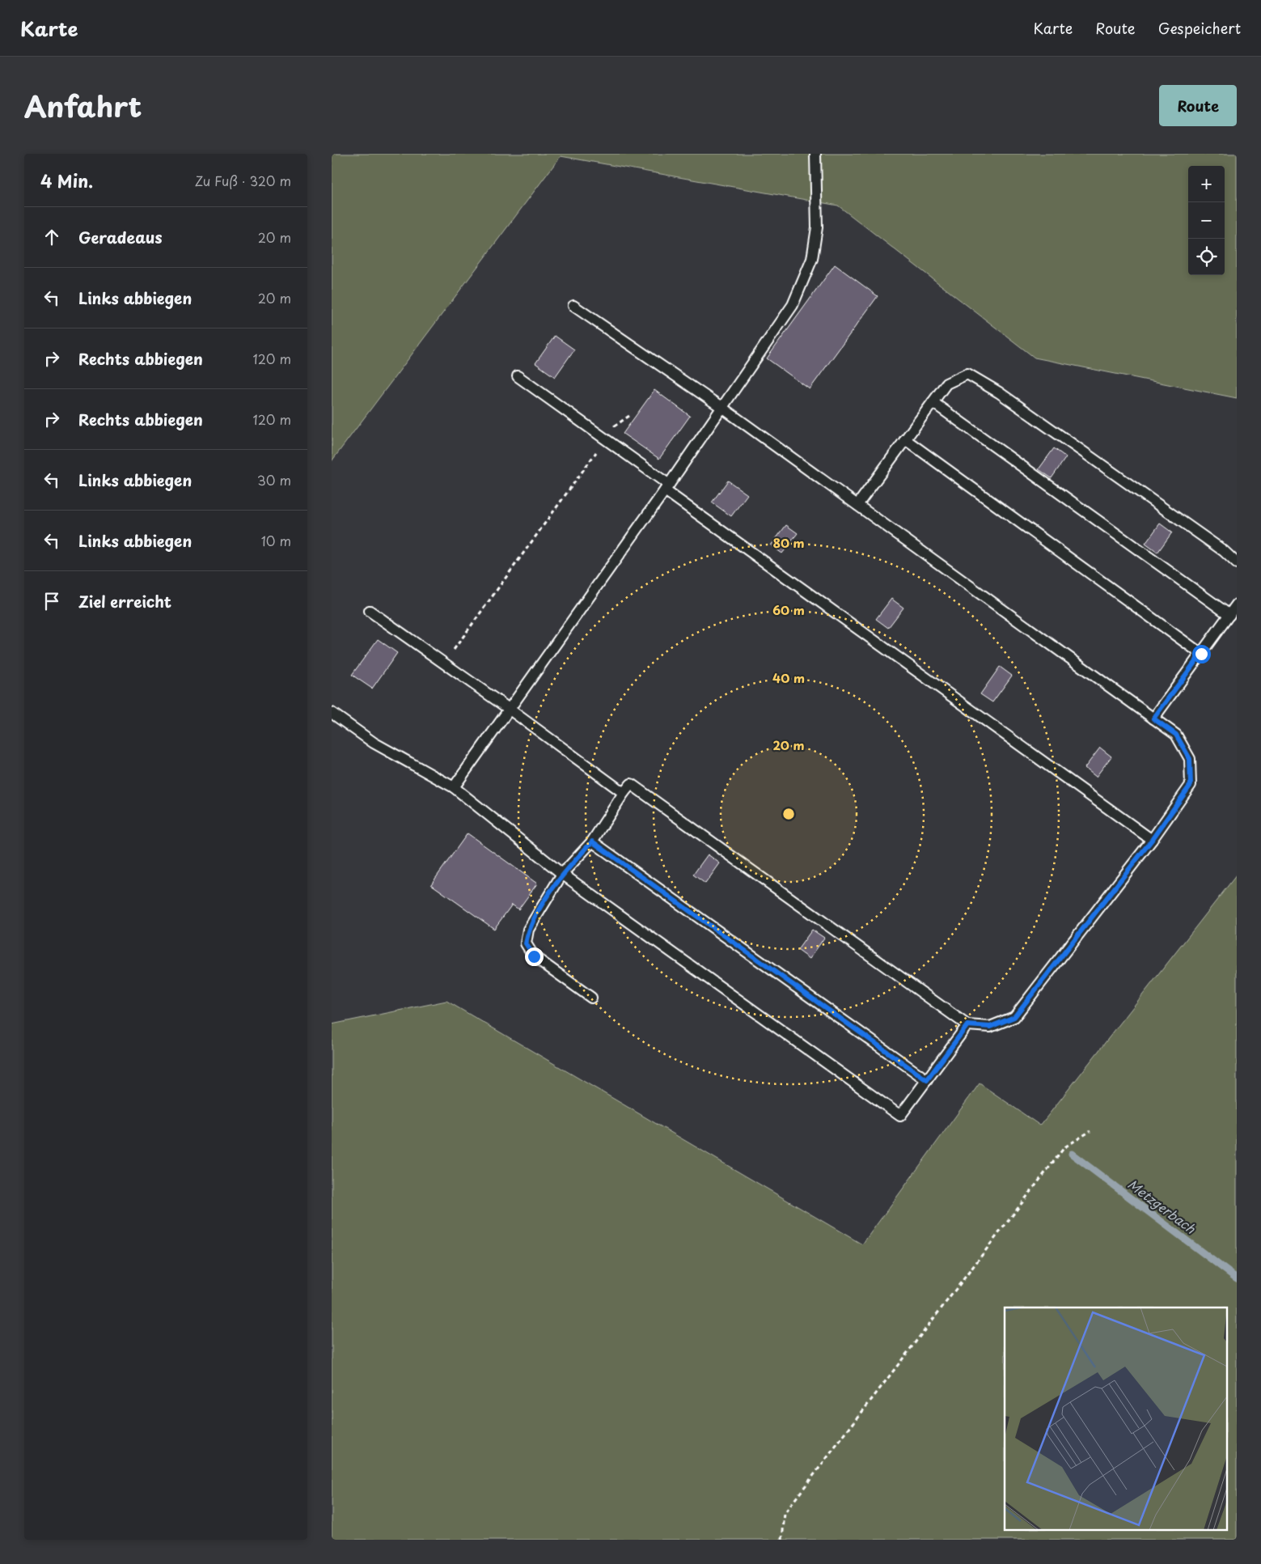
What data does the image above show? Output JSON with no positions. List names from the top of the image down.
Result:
{
  "water": ["Metzgerbach"],
  "page": {
    "header": "Karte",
    "nav": ["Karte", "Route", "Gespeichert"],
    "title": "Anfahrt",
    "buttons": "Route",
    "heading": ["4 Min.", "Zu Fuß · 320 m"],
    "map_buttons": ["+", "−"],
    "list": [
      ["Geradeaus", "20 m"],
      ["Links abbiegen", "20 m"],
      ["Rechts abbiegen", "120 m"],
      ["Rechts abbiegen", "120 m"],
      ["Links abbiegen", "30 m"],
      ["Links abbiegen", "10 m"],
      "Ziel erreicht"
    ]
  },
  "rings": [
    "80 m",
    "60 m",
    "40 m",
    "20 m"
  ]
}
